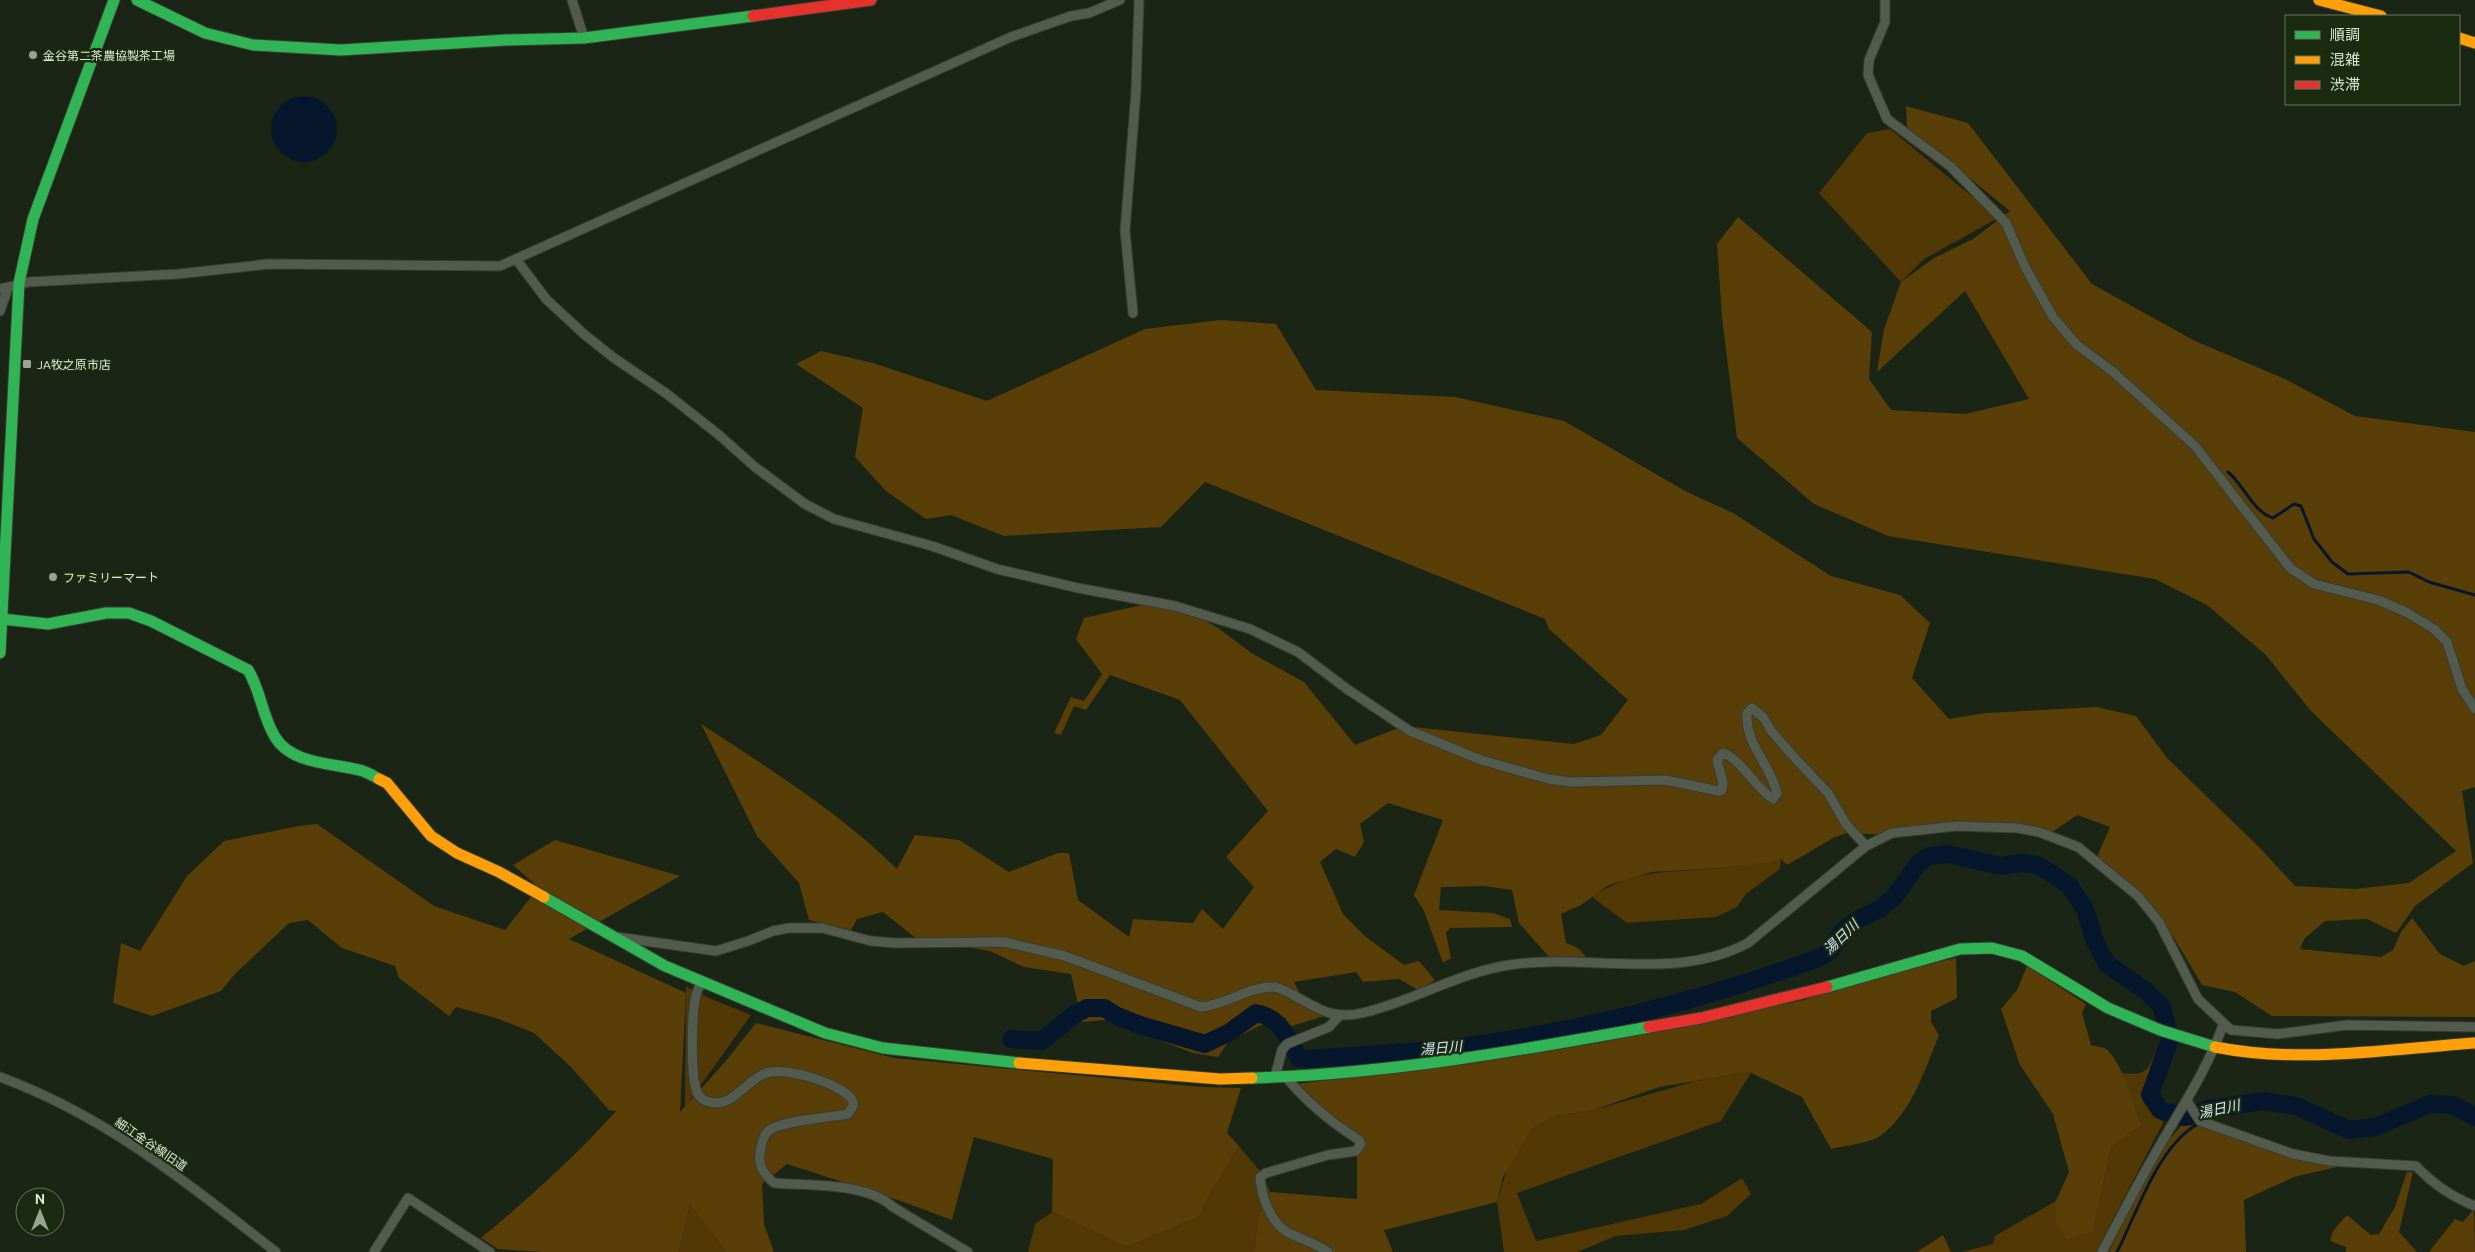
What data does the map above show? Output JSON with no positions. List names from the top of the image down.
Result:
{
  "streets": {
    "street": ["細江金谷線旧道"]
  },
  "water": ["湯日川"],
  "places": {
    "other": ["金谷第二茶農協製茶工場", "ファミリーマート"],
    "transit": ["JA牧之原市店"]
  },
  "legend": ["順調", "混雑", "渋滞"],
  "north": "top"
}
